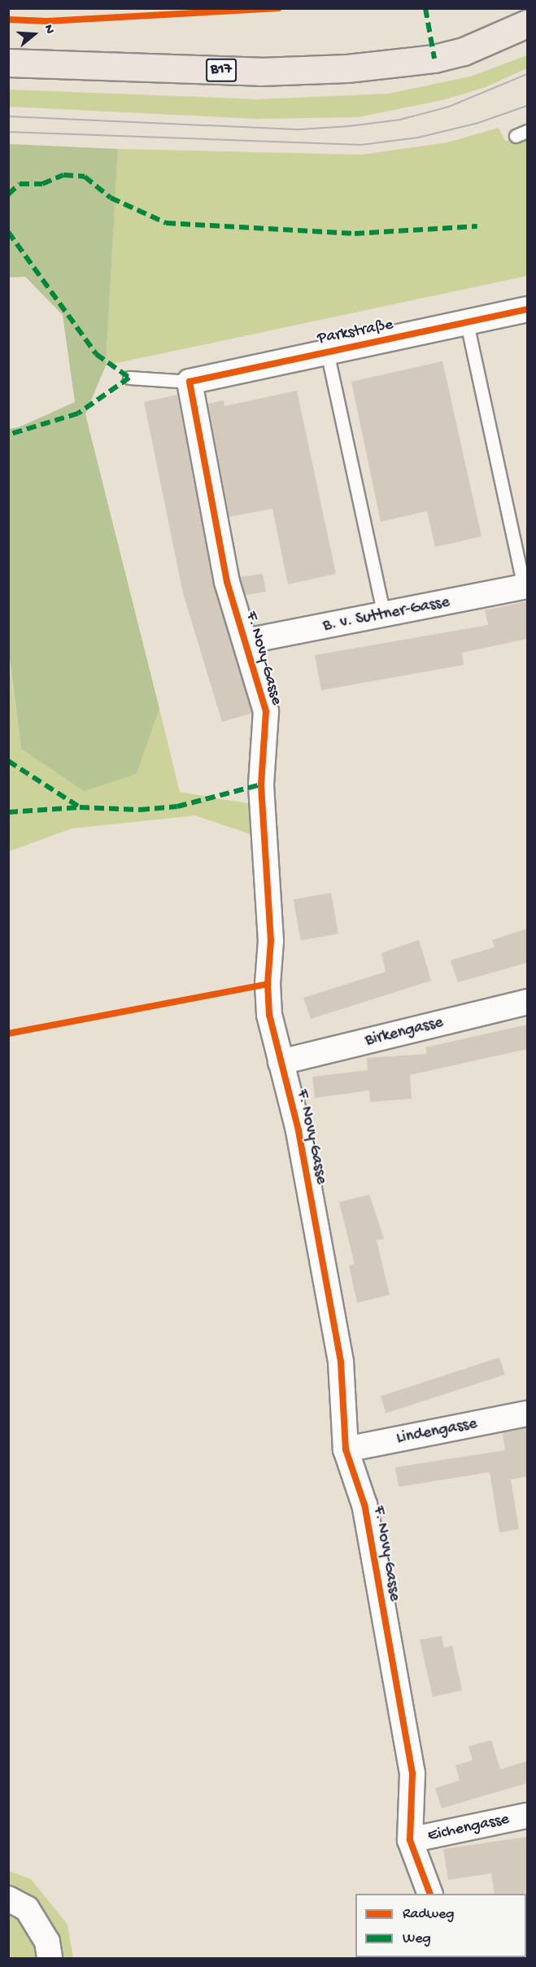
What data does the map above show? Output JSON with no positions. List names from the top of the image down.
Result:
{
  "streets": {
    "main road": ["B17"],
    "street": [
      "Parkstraße",
      "B. v. Suttner-Gasse",
      "F. Novy-Gasse",
      "Birkengasse",
      "Lindengasse",
      "Eichengasse"
    ]
  },
  "crossings": [
    ["Parkstraße", "B. v. Suttner-Gasse"],
    ["Parkstraße", "F. Novy-Gasse"],
    ["B. v. Suttner-Gasse", "F. Novy-Gasse"],
    ["F. Novy-Gasse", "Birkengasse"],
    ["F. Novy-Gasse", "Lindengasse"],
    ["F. Novy-Gasse", "Eichengasse"]
  ],
  "legend": ["Radweg", "Weg"],
  "north": "right"
}
